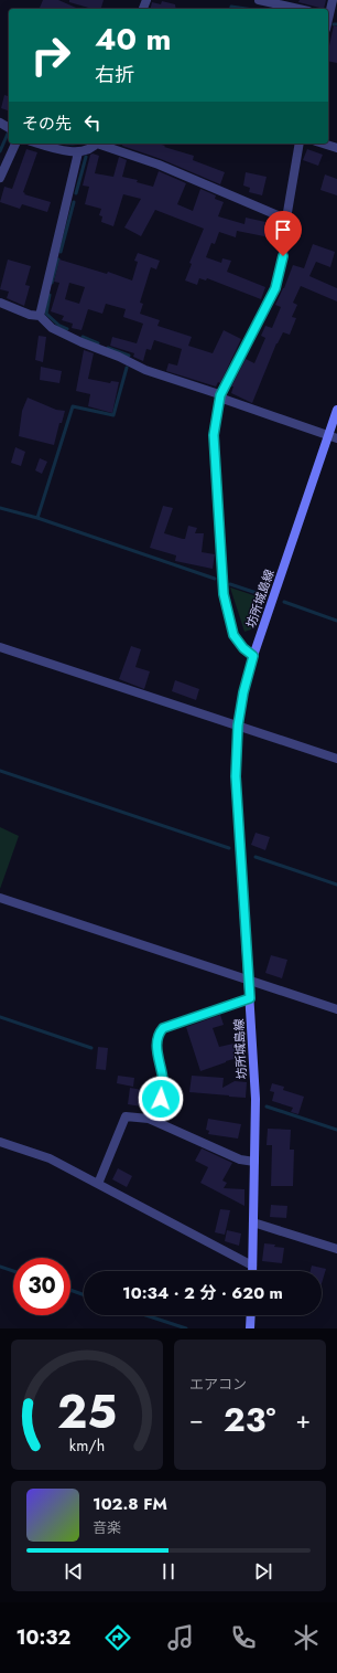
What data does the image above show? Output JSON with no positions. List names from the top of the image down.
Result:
{
  "streets": {
    "main road": ["坊所城島線"]
  },
  "page": {
    "turn": ["40 m", "右折"],
    "then": "その先",
    "limit": "30",
    "trip": "10:34 · 2 分 · 620 m",
    "tile": "エアコン",
    "heat": ["−", "23°", "+"],
    "song": ["102.8 FM", "音楽"],
    "tabs": "10:32",
    "gauge": ["25", "km/h"]
  }
}
